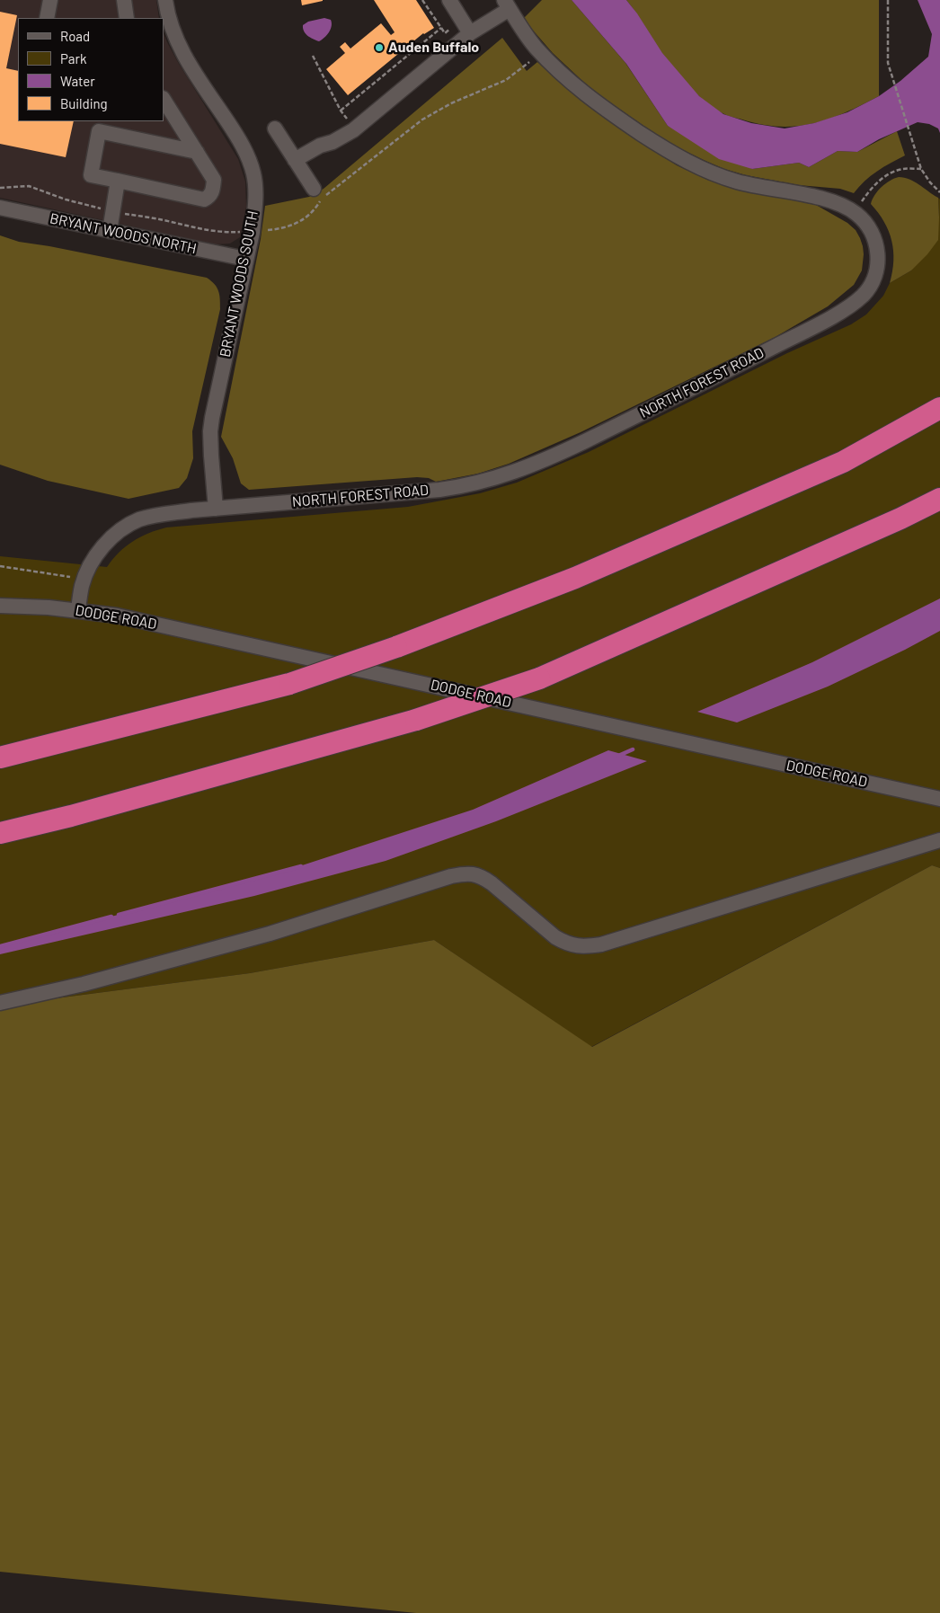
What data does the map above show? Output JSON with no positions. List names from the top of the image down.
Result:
{
  "streets": {
    "street": [
      "BRYANT WOODS NORTH",
      "BRYANT WOODS SOUTH",
      "NORTH FOREST ROAD",
      "DODGE ROAD"
    ]
  },
  "crossings": [
    ["BRYANT WOODS NORTH", "BRYANT WOODS SOUTH"],
    ["BRYANT WOODS SOUTH", "NORTH FOREST ROAD"],
    ["NORTH FOREST ROAD", "DODGE ROAD"]
  ],
  "places": ["Auden Buffalo"],
  "legend": [
    "Road",
    "Park",
    "Water",
    "Building"
  ]
}
